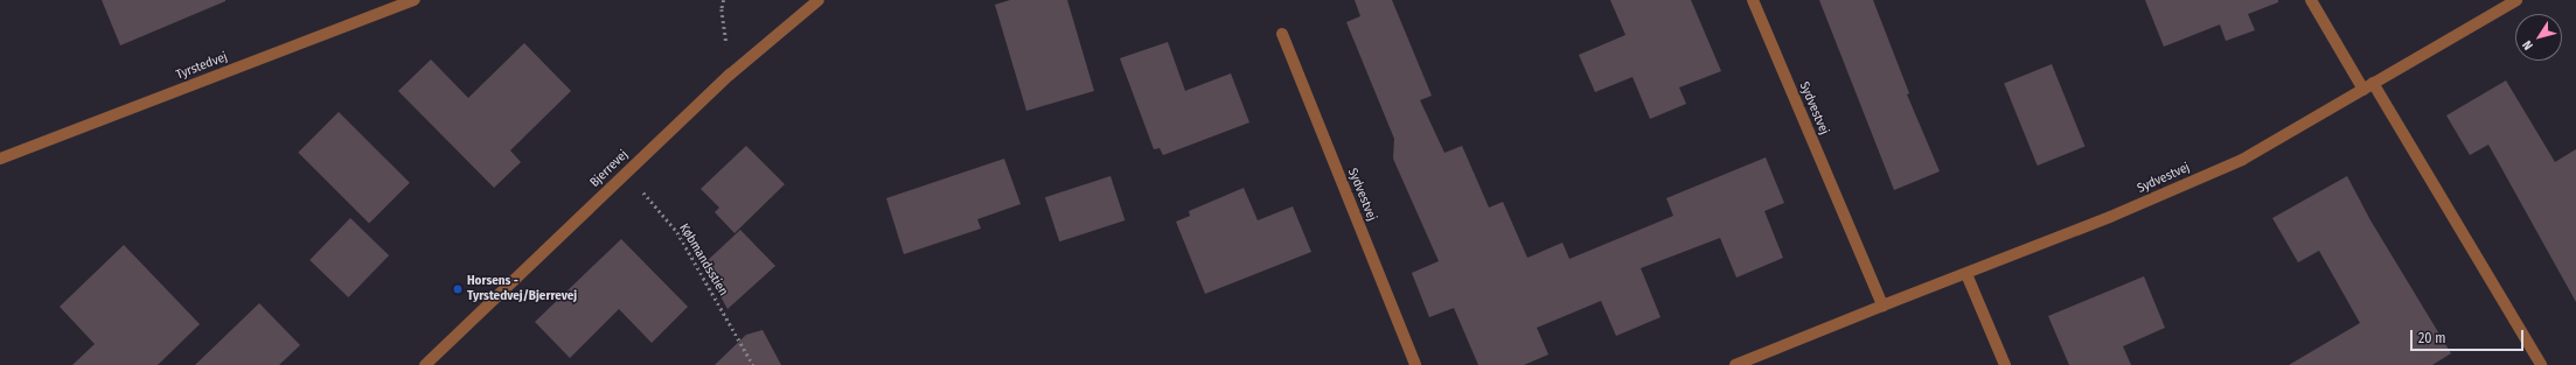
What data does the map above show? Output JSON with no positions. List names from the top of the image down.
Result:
{
  "streets": {
    "street": ["Tyrstedvej", "Sydvestvej", "Bjerrevej"],
    "path": ["Købmandsstien"]
  },
  "crossings": [
    ["Bjerrevej", "Købmandsstien"]
  ],
  "places": ["Horsens - Tyrstedvej/Bjerrevej"],
  "scale_bar": "20 m",
  "north": "bottom left"
}
